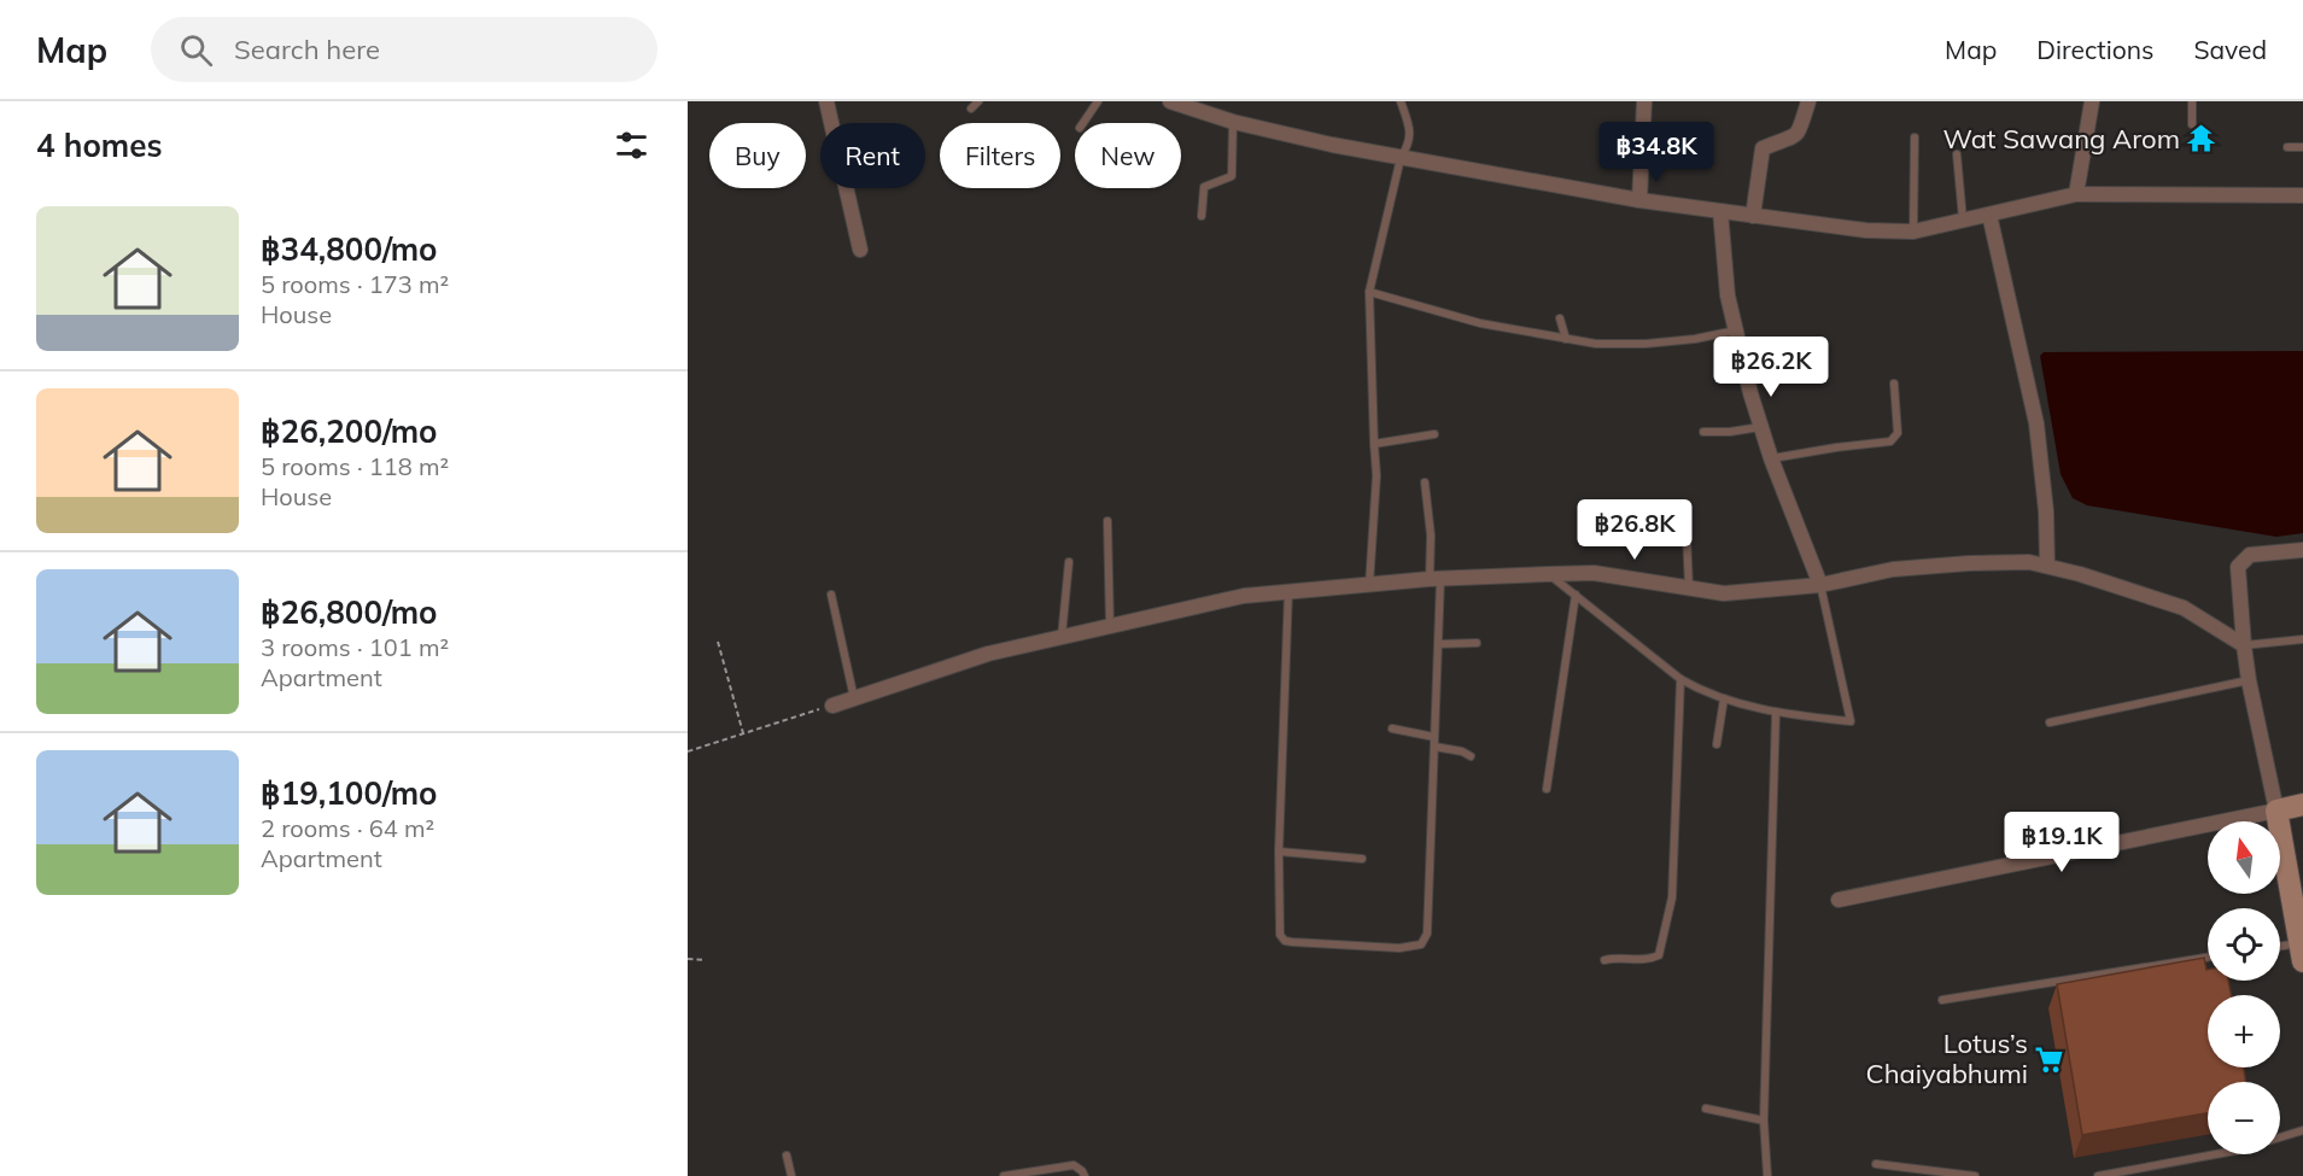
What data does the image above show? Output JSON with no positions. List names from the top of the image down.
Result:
{
  "places": {
    "temple": ["Wat Sawang Arom"],
    "supermarket": ["Lotus’s Chaiyabhumi"]
  },
  "north": "top",
  "page": {
    "header": "Map",
    "search": "Search here",
    "nav": ["Map", "Directions", "Saved"],
    "heading": "4 homes",
    "price": [
      "฿34.8K",
      "฿26.2K",
      "฿26.8K",
      "฿19.1K"
    ],
    "chip": [
      "Buy",
      "Rent",
      "Filters",
      "New"
    ],
    "list": [
      {
        "name": "฿34,800/mo",
        "note": "5 rooms · 173 m² · House"
      },
      {
        "name": "฿26,200/mo",
        "note": "5 rooms · 118 m² · House"
      },
      {
        "name": "฿26,800/mo",
        "note": "3 rooms · 101 m² · Apartment"
      },
      {
        "name": "฿19,100/mo",
        "note": "2 rooms · 64 m² · Apartment"
      }
    ],
    "map_buttons": ["+", "−"]
  }
}
